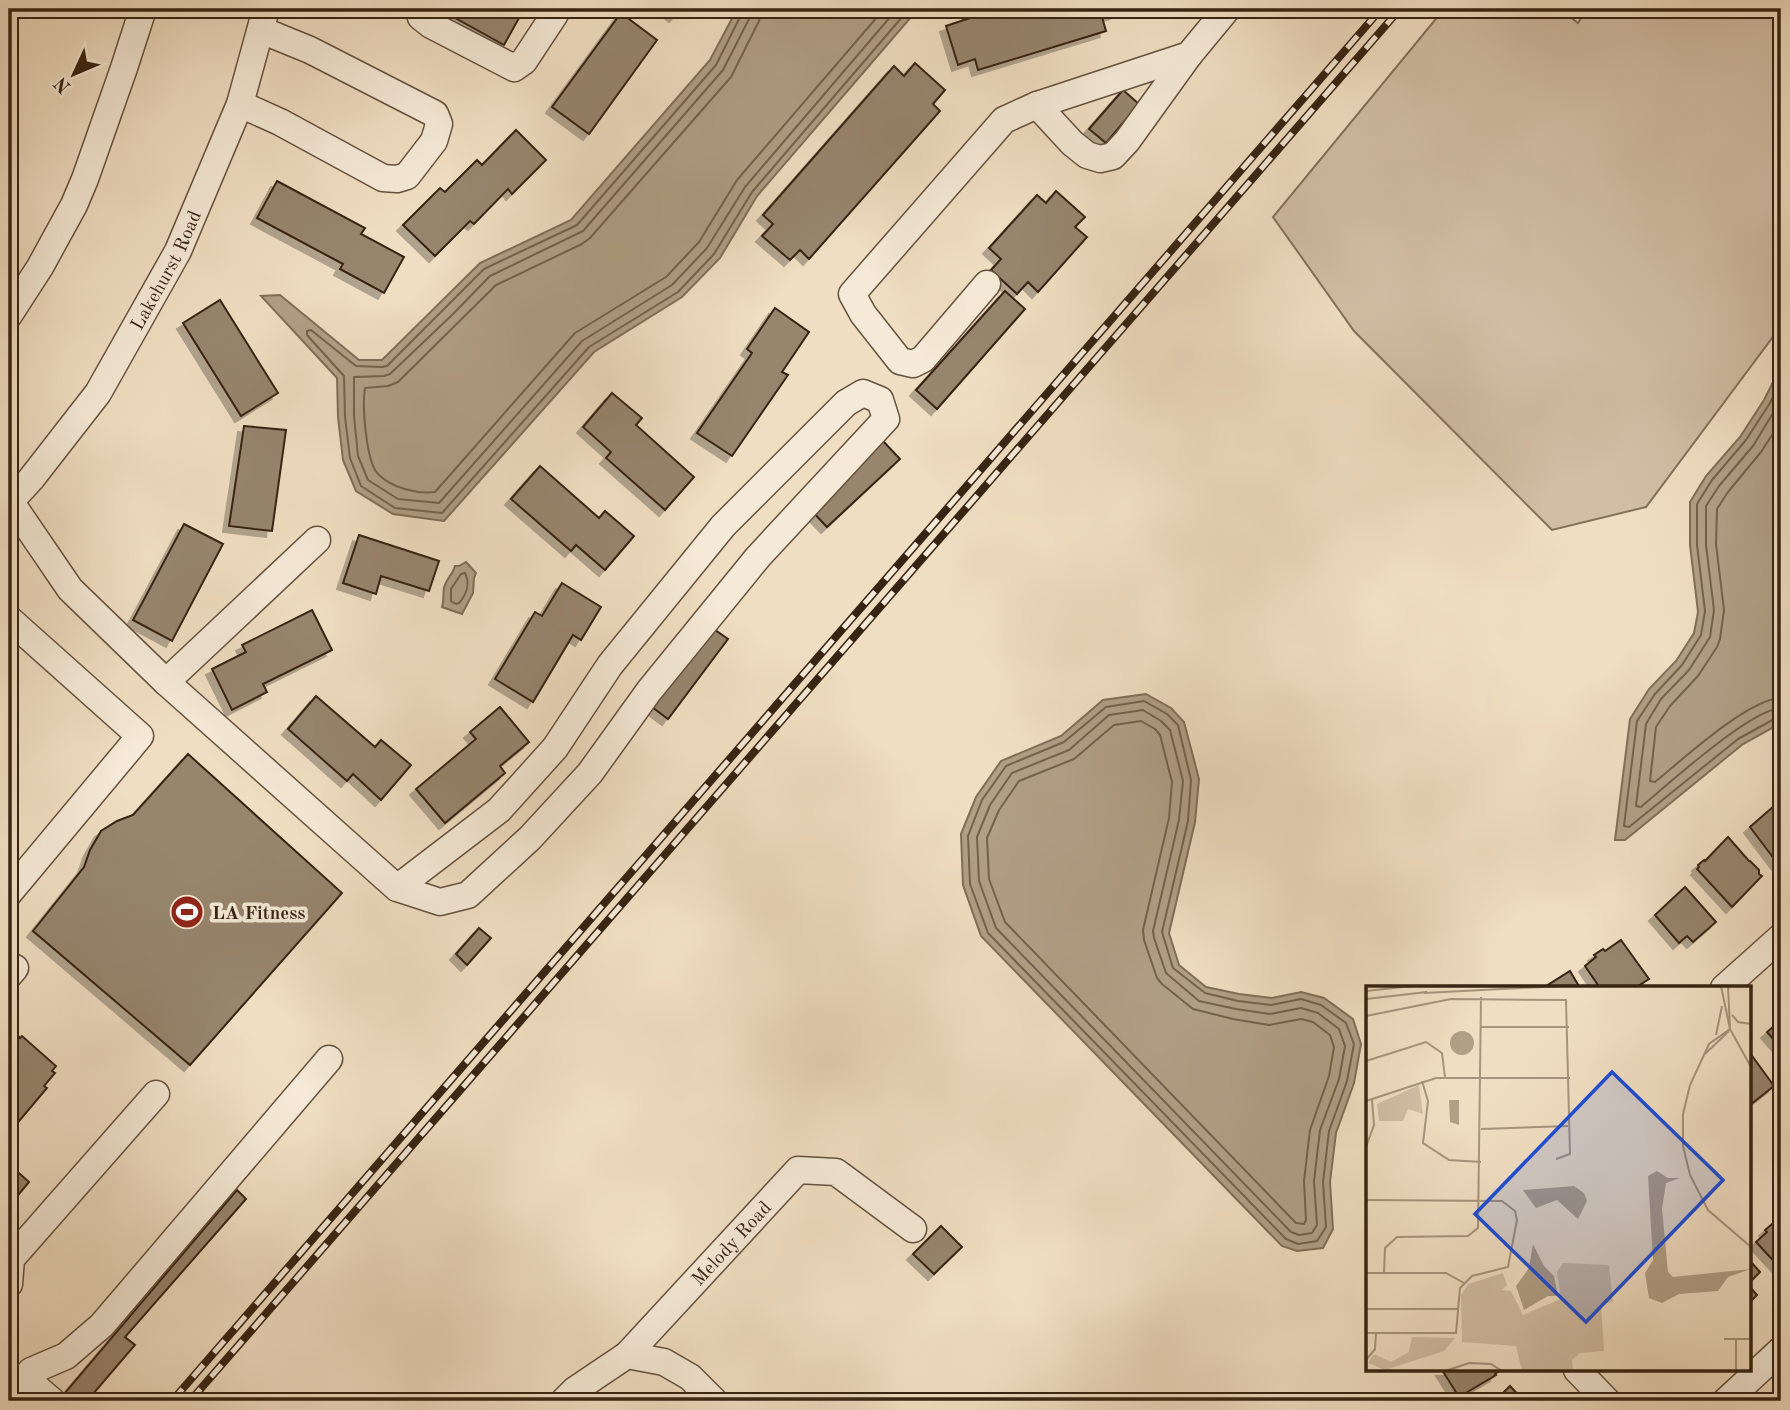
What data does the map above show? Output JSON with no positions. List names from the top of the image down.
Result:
{
  "streets": {
    "street": ["Lakehurst Road", "Melody Road"]
  },
  "places": {
    "sports": ["LA Fitness"]
  },
  "north": "bottom left"
}
